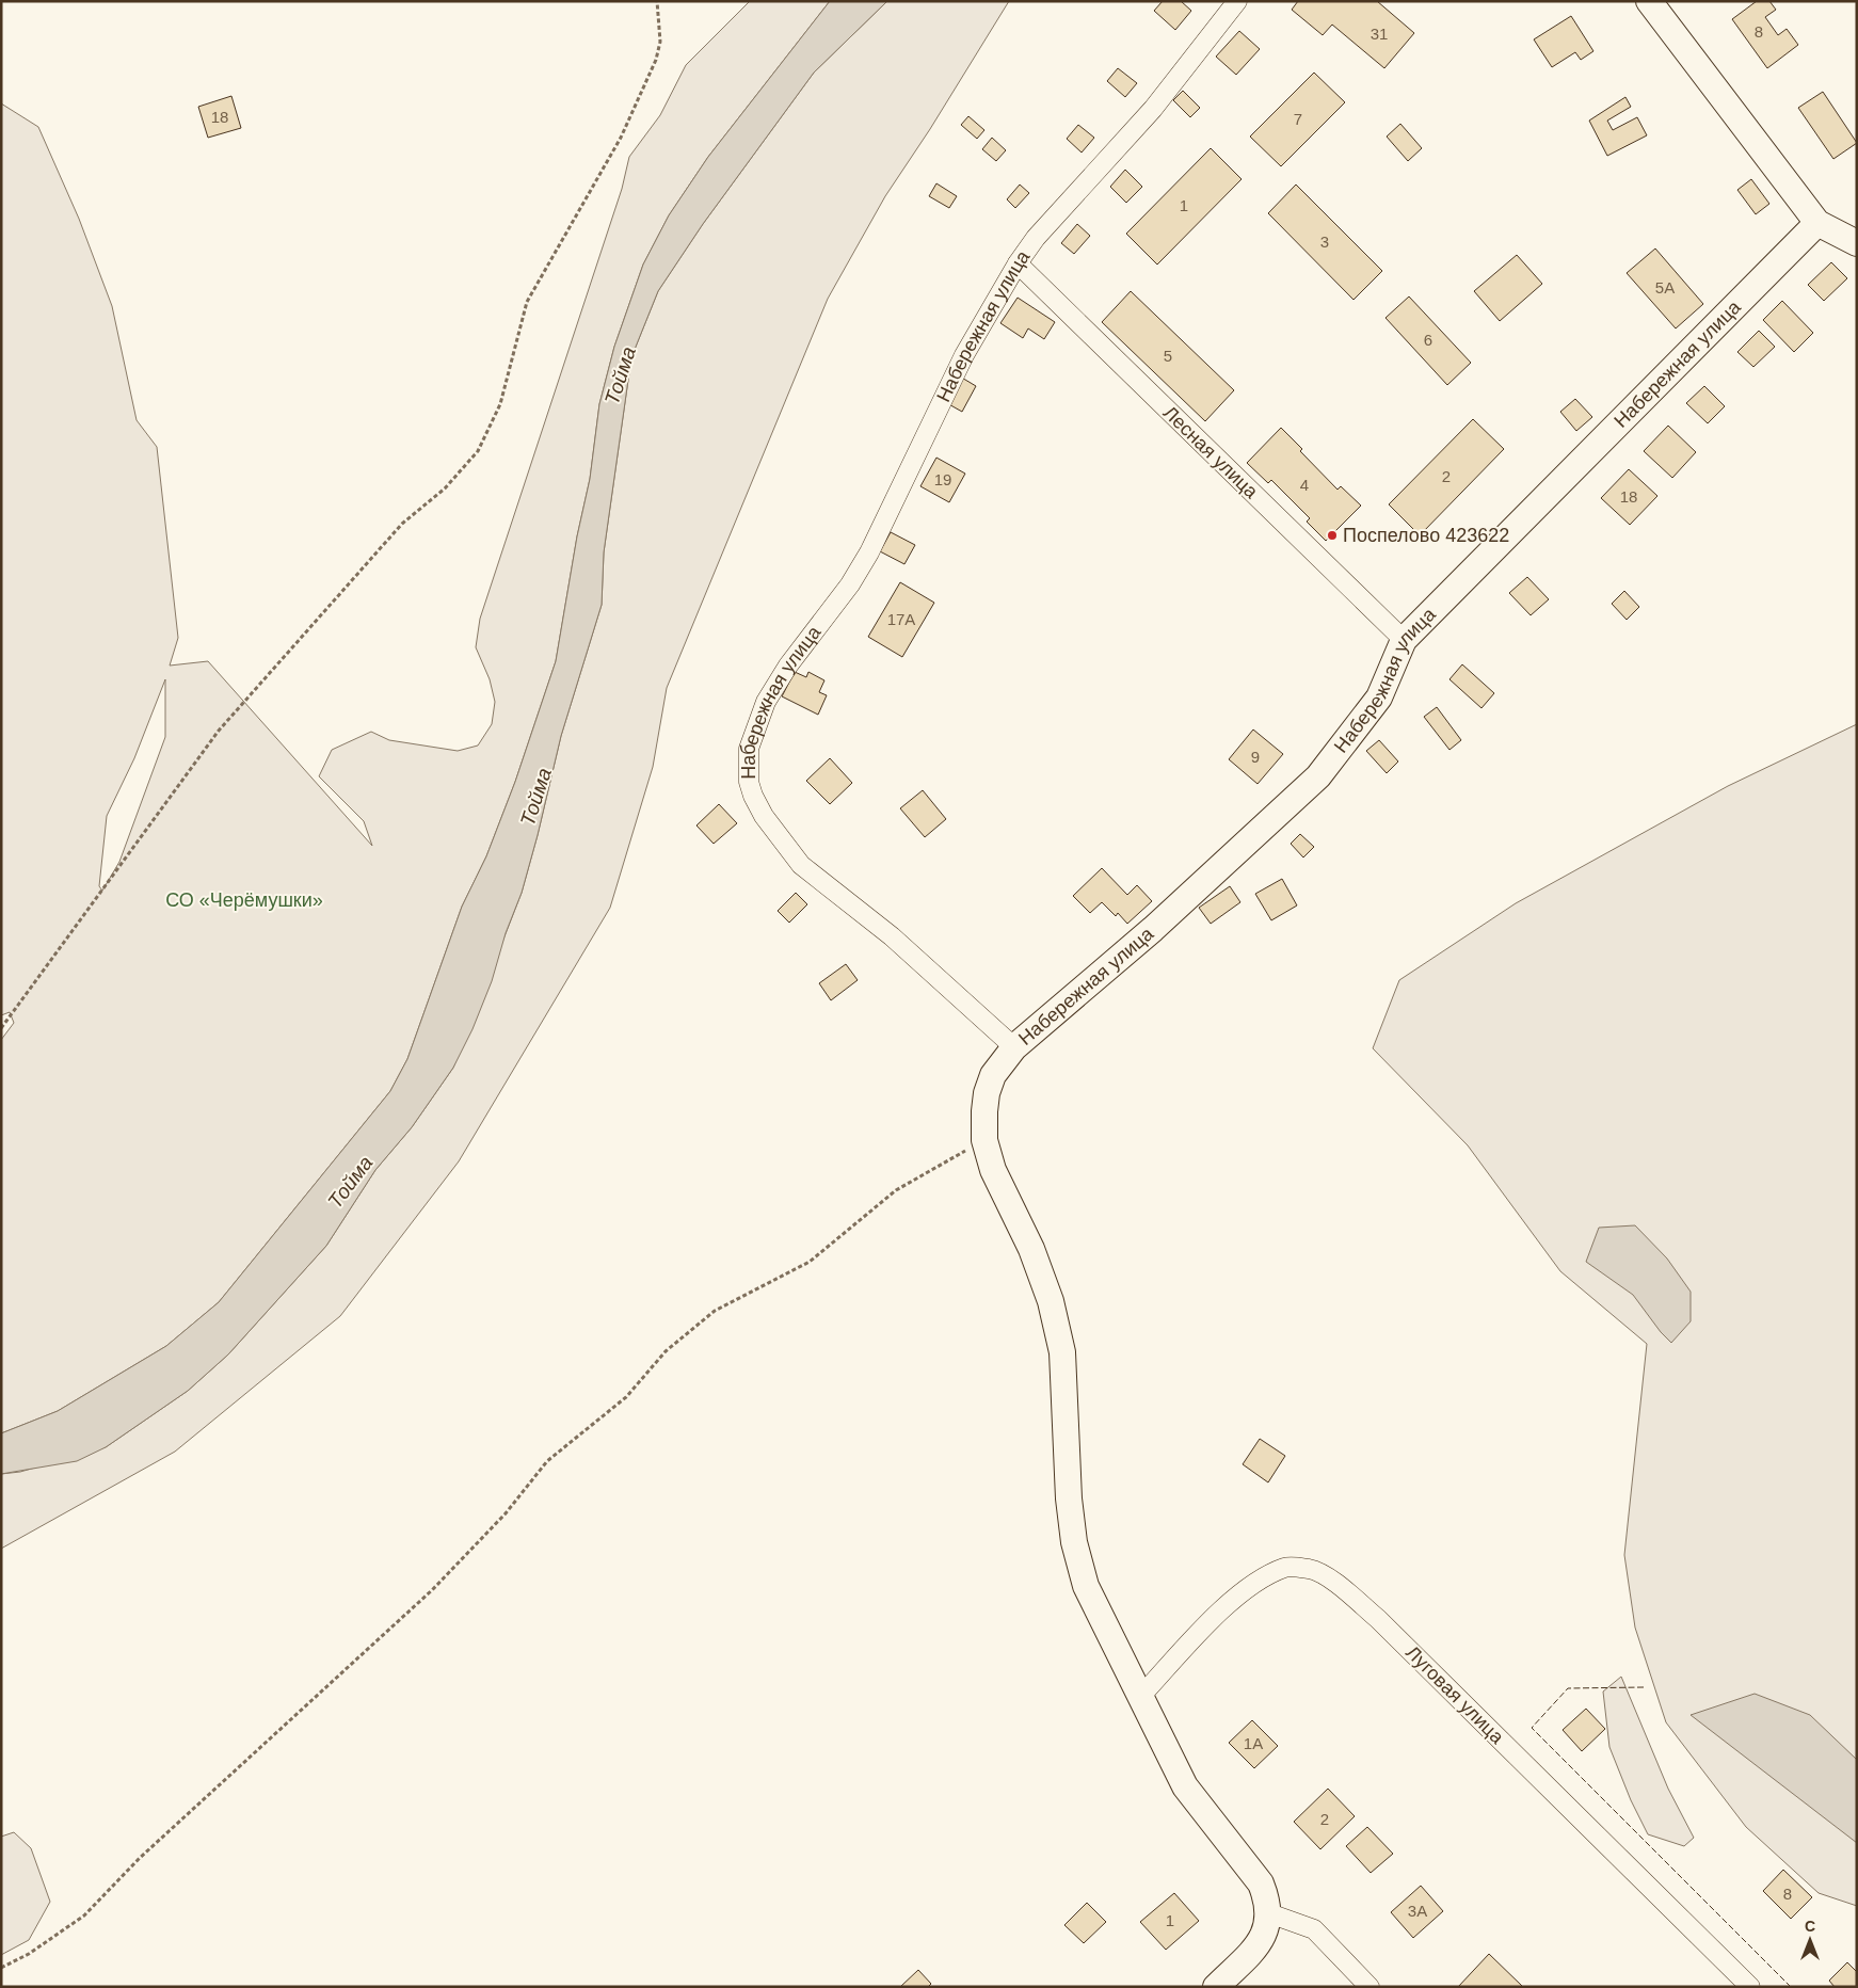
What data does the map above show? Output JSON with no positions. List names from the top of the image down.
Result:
{
  "streets": {
    "street": ["Набережная улица", "Лесная улица", "Луговая улица"]
  },
  "crossings": [
    ["Набережная улица", "Лесная улица"]
  ],
  "water": ["Тойма"],
  "parks": ["СО «Черёмушки»"],
  "places": ["Поспелово 423622"],
  "house_numbers": [
    "8",
    "31",
    "18",
    "7",
    "1",
    "3",
    "5А",
    "6",
    "5",
    "2",
    "19",
    "4",
    "18",
    "17А",
    "9",
    "1А",
    "2",
    "8",
    "3А",
    "1"
  ],
  "north": "top"
}
